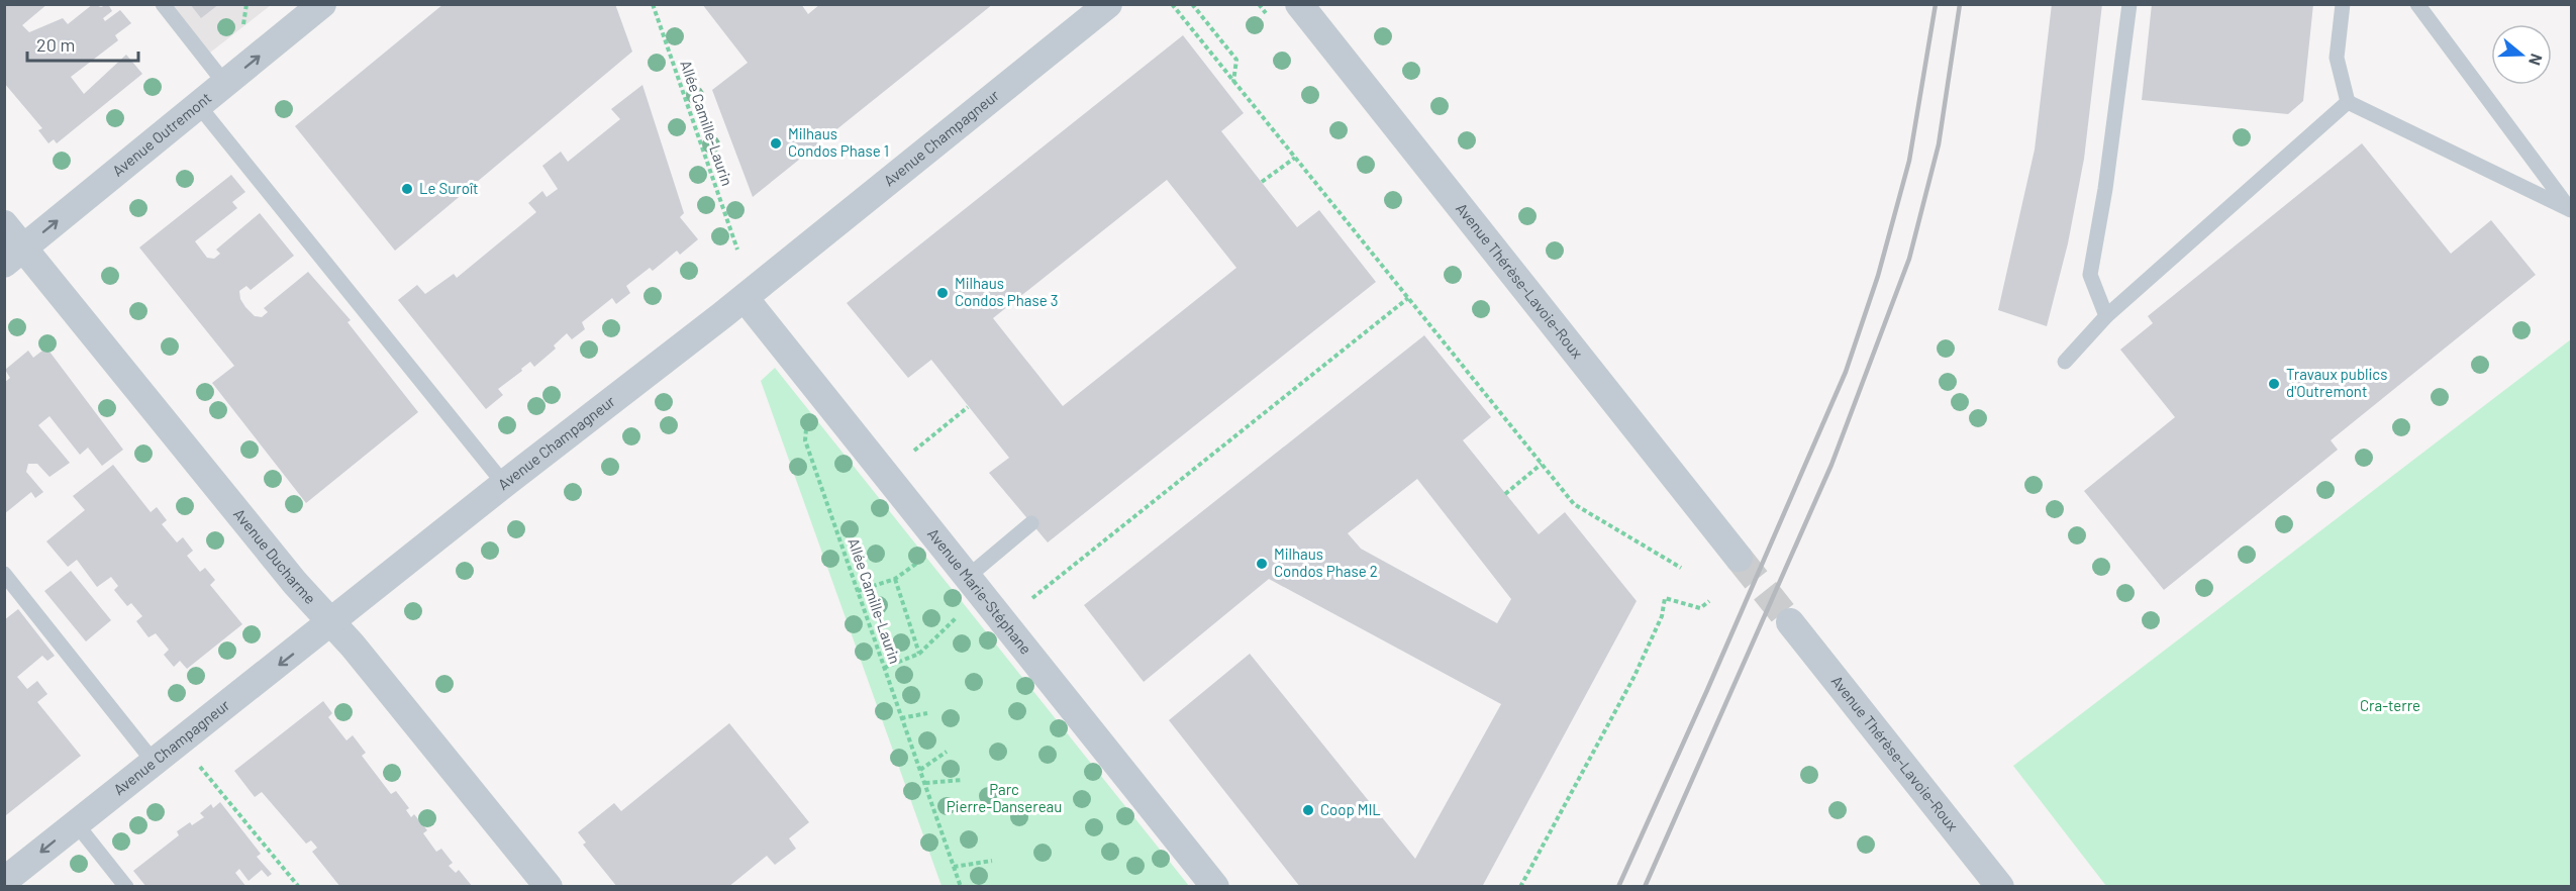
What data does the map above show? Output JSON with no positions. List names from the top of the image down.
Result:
{
  "streets": {
    "street": [
      "Avenue Outremont",
      "Avenue Champagneur",
      "Avenue Thérèse-Lavoie-Roux",
      "Avenue Ducharme",
      "Avenue Marie-Stéphane"
    ],
    "path": ["Allée Camille-Laurin"]
  },
  "crossings": [
    ["Avenue Outremont", "Avenue Ducharme"],
    ["Avenue Champagneur", "Avenue Ducharme"],
    ["Avenue Champagneur", "Avenue Marie-Stéphane"]
  ],
  "one_way": ["Avenue Outremont"],
  "parks": ["Cra-terre", "Parc Pierre-Dansereau"],
  "places": [
    "Milhaus Condos Phase 1",
    "Le Suroît",
    "Milhaus Condos Phase 3",
    "Travaux publics d'Outremont",
    "Milhaus Condos Phase 2",
    "Coop MIL"
  ],
  "scale_bar": "20 m",
  "north": "right"
}
